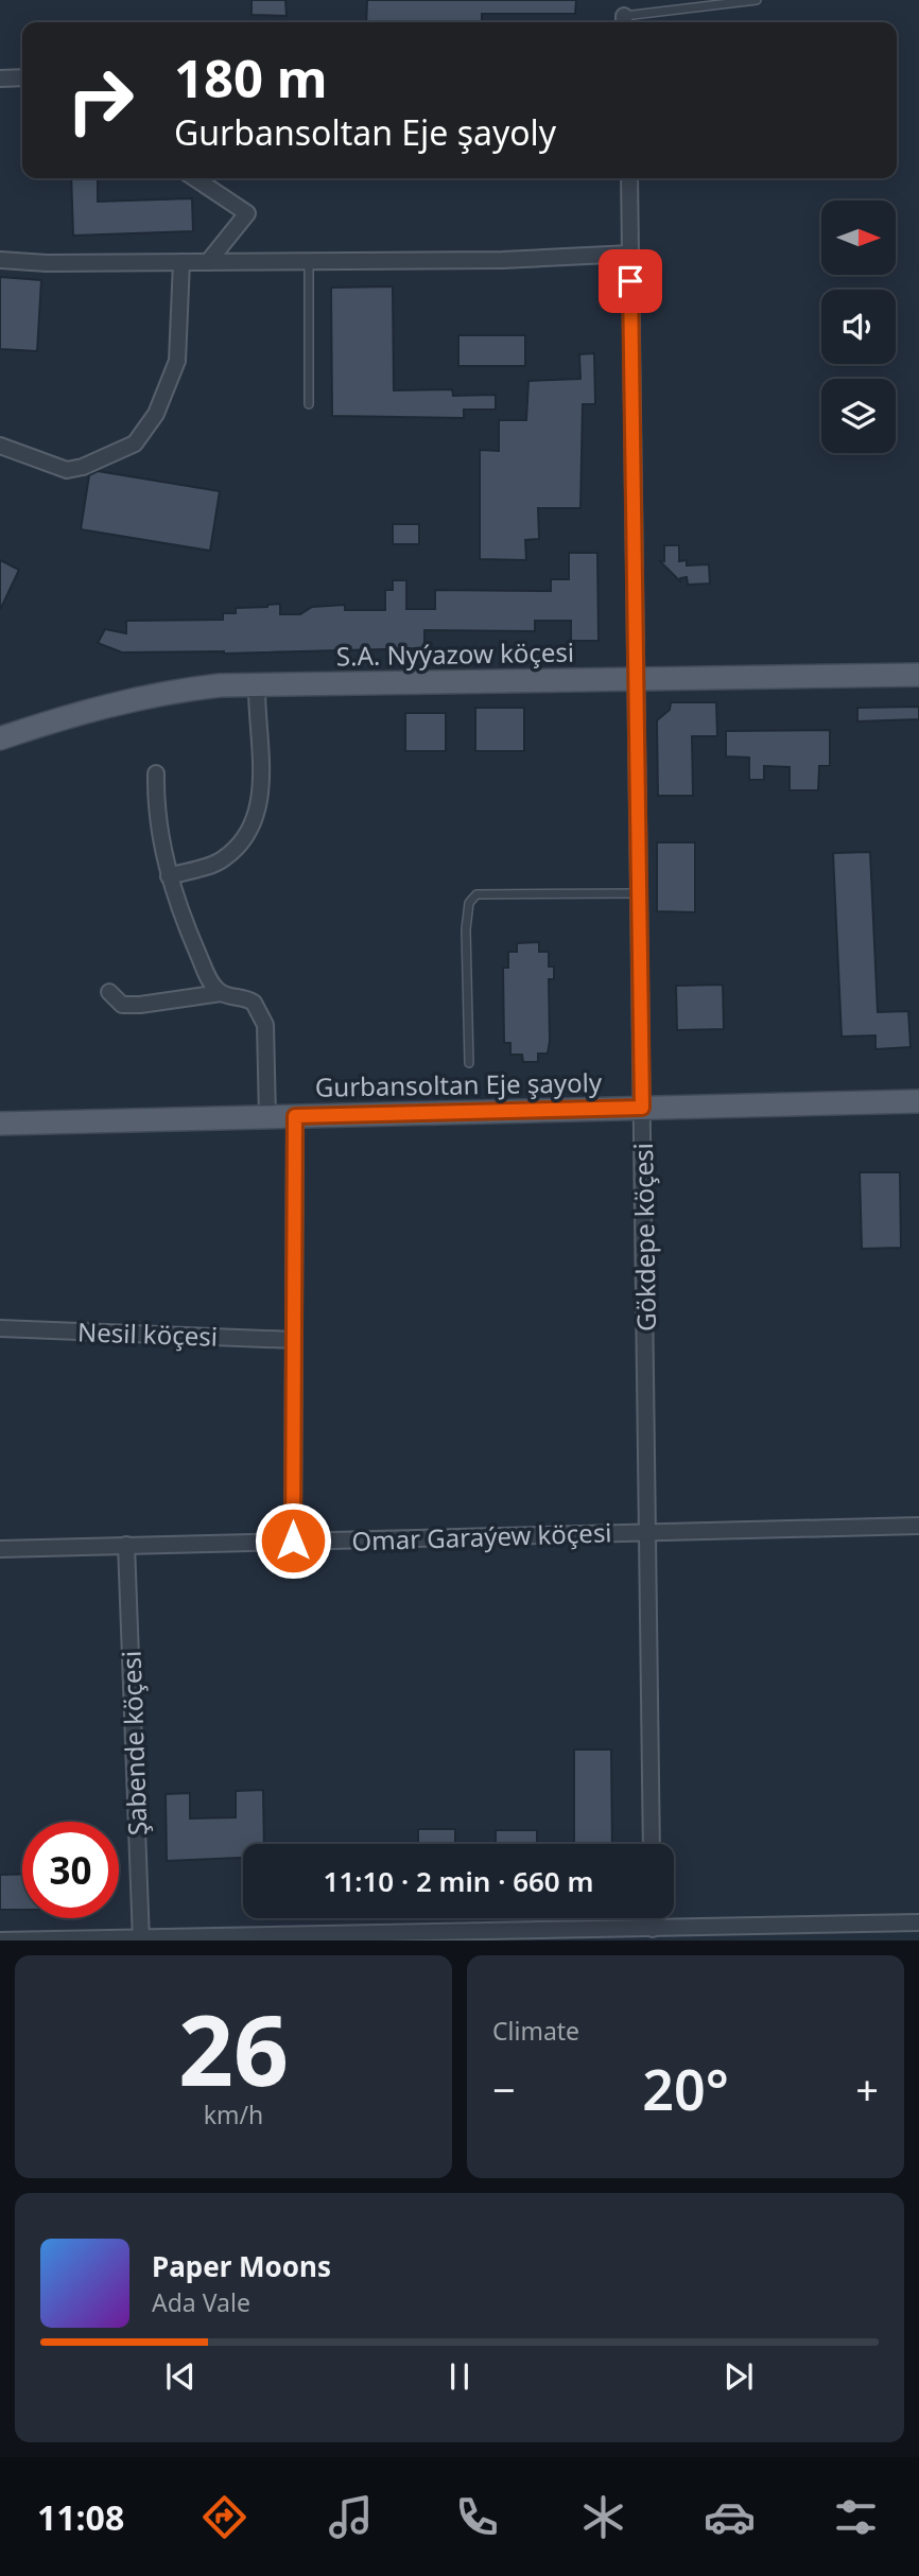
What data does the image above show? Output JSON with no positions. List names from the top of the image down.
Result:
{
  "streets": {
    "main road": ["S.A. Nyýazow köçesi", "Gurbansoltan Eje şayoly"],
    "street": [
      "Gökdepe köçesi",
      "Nesil köçesi",
      "Omar Garaýew köçesi",
      "Şabende köçesi"
    ]
  },
  "crossings": [
    ["S.A. Nyýazow köçesi", "Gökdepe köçesi"],
    ["Gurbansoltan Eje şayoly", "Gökdepe köçesi"],
    ["Gökdepe köçesi", "Omar Garaýew köçesi"],
    ["Omar Garaýew köçesi", "Şabende köçesi"]
  ],
  "north": "right",
  "page": {
    "turn": ["180 m", "Gurbansoltan Eje şayoly"],
    "limit": "30",
    "trip": "11:10 · 2 min · 660 m",
    "tile": [
      ["26", "km/h"],
      "Climate"
    ],
    "heat": ["−", "20°", "+"],
    "song": ["Paper Moons", "Ada Vale"],
    "tabs": "11:08"
  }
}
